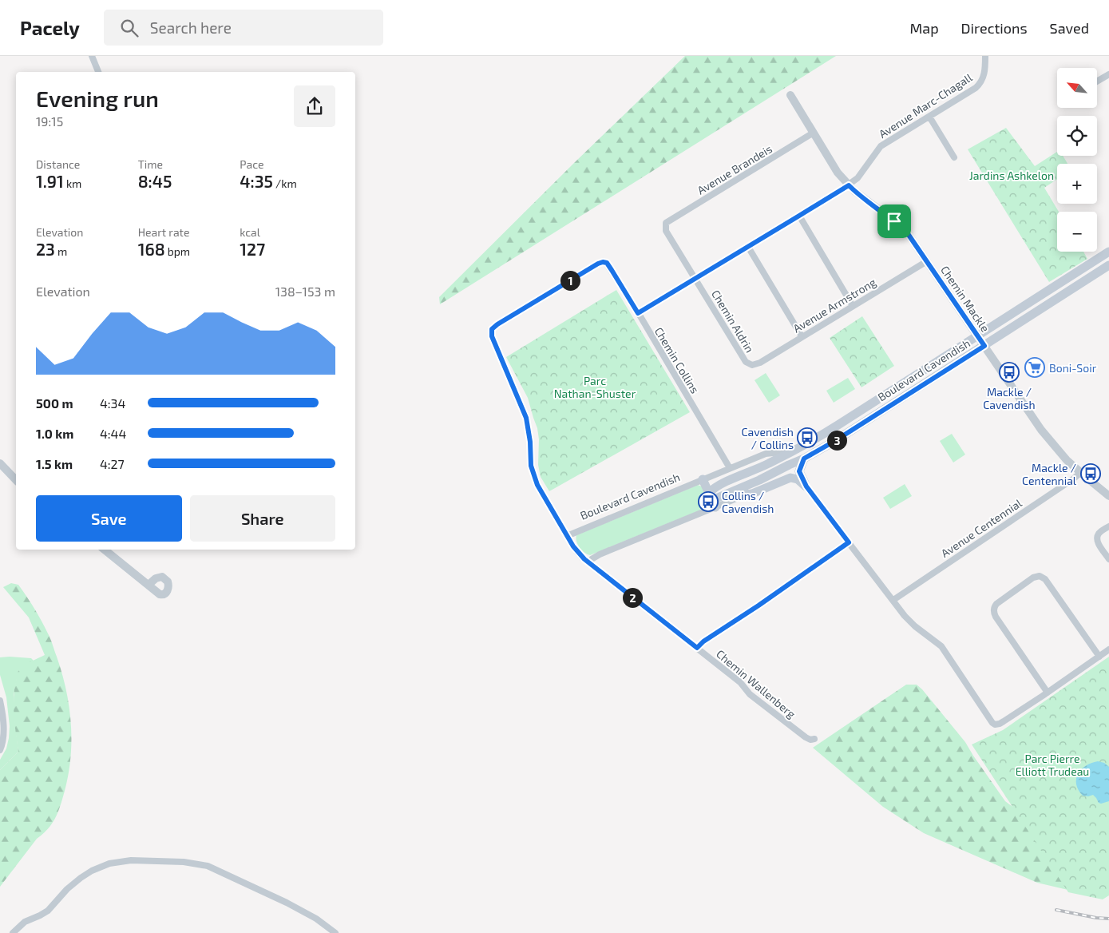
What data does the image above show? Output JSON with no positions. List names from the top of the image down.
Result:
{
  "streets": {
    "main road": ["Boulevard Cavendish"],
    "street": [
      "Avenue Marc-Chagall",
      "Avenue Brandeis",
      "Chemin Mackle",
      "Avenue Armstrong",
      "Chemin Aldrin",
      "Chemin Collins",
      "Avenue Centennial",
      "Chemin Wallenberg"
    ]
  },
  "crossings": [
    ["Avenue Marc-Chagall", "Chemin Mackle"],
    ["Avenue Marc-Chagall", "Chemin Aldrin"],
    ["Avenue Marc-Chagall", "Chemin Collins"],
    ["Avenue Brandeis", "Chemin Mackle"],
    ["Avenue Brandeis", "Chemin Aldrin"],
    ["Chemin Mackle", "Avenue Armstrong"],
    ["Chemin Mackle", "Boulevard Cavendish"],
    ["Chemin Mackle", "Avenue Centennial"],
    ["Avenue Armstrong", "Chemin Aldrin"],
    ["Chemin Collins", "Boulevard Cavendish"],
    ["Chemin Collins", "Chemin Wallenberg"],
    ["Boulevard Cavendish", "Chemin Wallenberg"]
  ],
  "parks": ["Jardins Ashkelon", "Parc Nathan-Shuster", "Parc Pierre Elliott Trudeau"],
  "places": {
    "supermarket": ["Boni-Soir"],
    "bus stop": [
      "Mackle / Cavendish",
      "Cavendish / Collins",
      "Mackle / Centennial",
      "Collins / Cavendish"
    ]
  },
  "north": "top left",
  "page": {
    "header": "Pacely",
    "search": "Search here",
    "nav": ["Map", "Directions", "Saved"],
    "map_buttons": ["+", "−"],
    "heading": ["Evening run", "19:15"],
    "stats": [
      ["Distance", "1.91 km"],
      ["Time", "8:45"],
      ["Pace", "4:35 /km"],
      ["Elevation", "23 m"],
      ["Heart rate", "168 bpm"],
      ["kcal", "127"]
    ],
    "pins": ["1", "3", "2"],
    "chart": ["Elevation", "138–153 m"],
    "list": [
      {
        "name": "500 m",
        "note": "4:34"
      },
      {
        "name": "1.0 km",
        "note": "4:44"
      },
      {
        "name": "1.5 km",
        "note": "4:27"
      }
    ],
    "buttons": ["Save", "Share"]
  }
}
